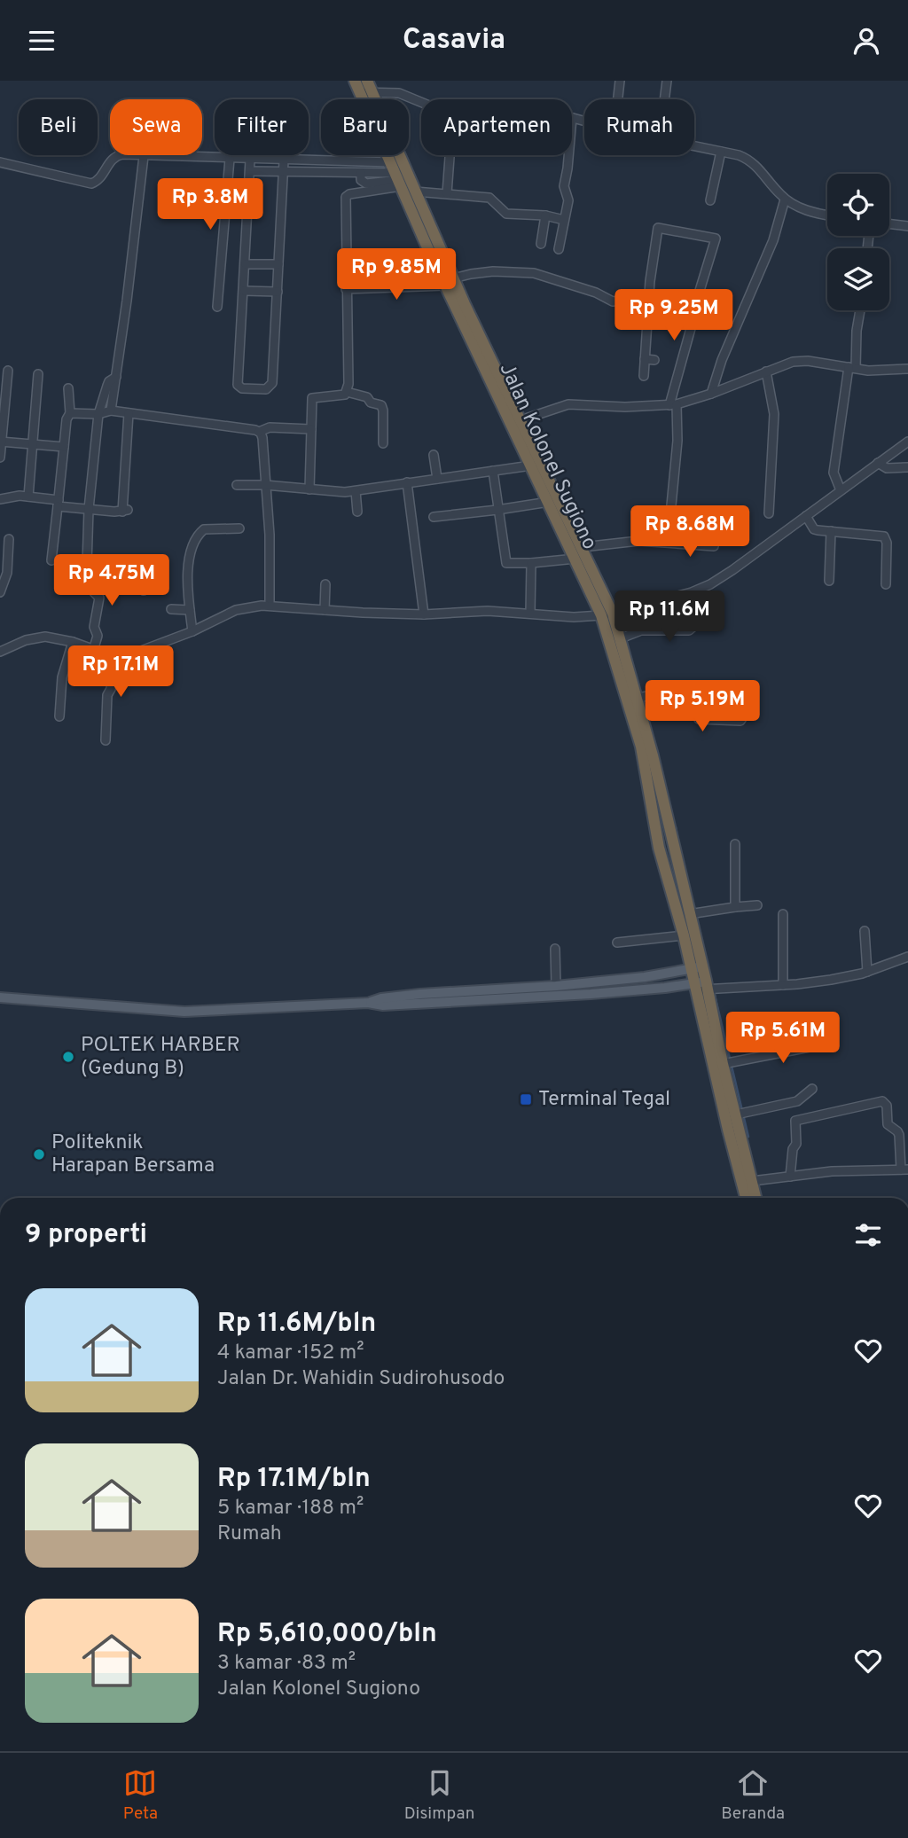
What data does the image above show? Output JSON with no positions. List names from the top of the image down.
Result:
{
  "streets": {
    "highway": ["Jalan Kolonel Sugiono"]
  },
  "places": {
    "other": ["POLTEK HARBER (Gedung B)", "Politeknik Harapan Bersama"],
    "transit": ["Terminal Tegal"]
  },
  "page": {
    "header": "Casavia",
    "chip": [
      "Beli",
      "Sewa",
      "Filter",
      "Baru",
      "Apartemen",
      "Rumah"
    ],
    "price": [
      "Rp 3.8M",
      "Rp 9.85M",
      "Rp 9.25M",
      "Rp 8.68M",
      "Rp 4.75M",
      "Rp 11.6M",
      "Rp 17.1M",
      "Rp 5.19M",
      "Rp 5.61M"
    ],
    "heading": "9 properti",
    "list": [
      {
        "name": "Rp 11.6M/bln",
        "note": "4 kamar · 152 m² · Jalan Dr. Wahidin Sudirohusodo"
      },
      {
        "name": "Rp 17.1M/bln",
        "note": "5 kamar · 188 m² · Rumah"
      },
      {
        "name": "Rp 5,610,000/bln",
        "note": "3 kamar · 83 m² · Jalan Kolonel Sugiono"
      }
    ],
    "tabs": ["Peta", "Disimpan", "Beranda"]
  }
}
